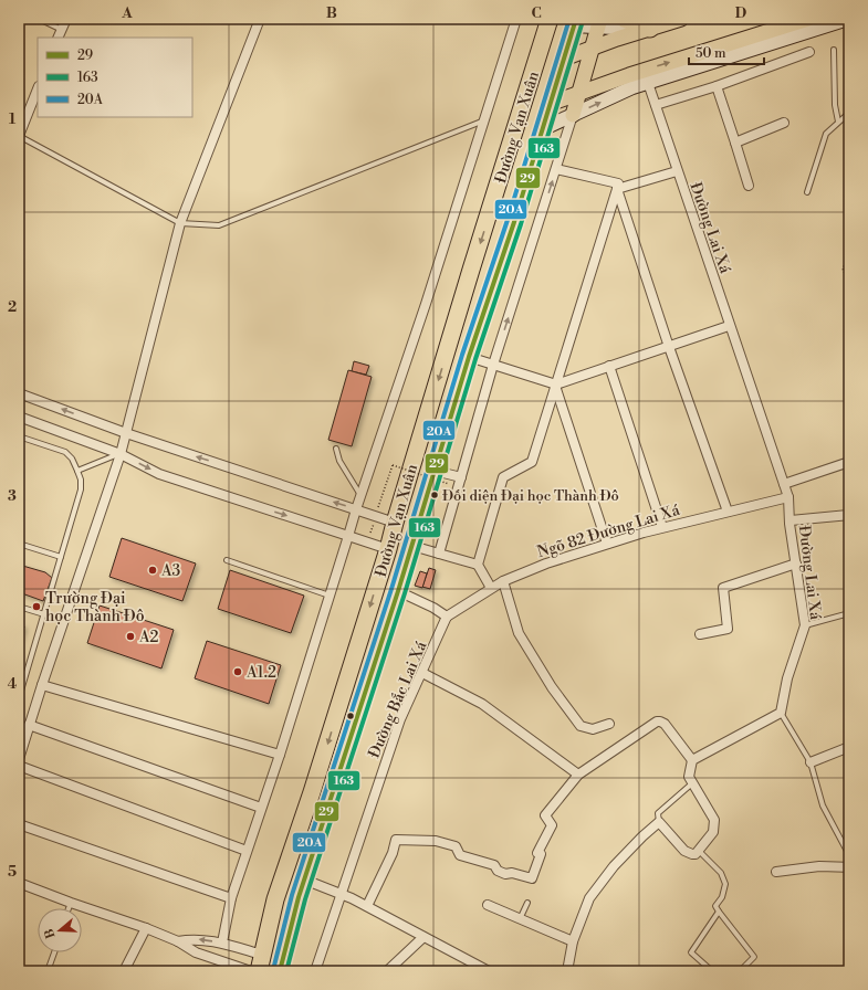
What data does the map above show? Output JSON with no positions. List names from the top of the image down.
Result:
{
  "streets": {
    "highway": ["Đường Vạn Xuân"],
    "street": ["Đường Lai Xá", "Ngõ 82 Đường Lai Xá", "Đường Bắc Lai Xá"]
  },
  "crossings": [
    ["Đường Lai Xá", "Ngõ 82 Đường Lai Xá"],
    ["Ngõ 82 Đường Lai Xá", "Đường Bắc Lai Xá"]
  ],
  "places": [
    "Đối diện Đại học Thành Đô",
    "A3",
    "Trường Đại học Thành Đô",
    "A2",
    "A1.2"
  ],
  "lines": ["transit line 29", "transit line 20A", "transit line 163"],
  "legend": ["29", "163", "20A"],
  "scale_bar": "50 m",
  "north": "left",
  "grid": {
    "columns": [
      "A",
      "B",
      "C",
      "D"
    ],
    "rows": [
      "1",
      "2",
      "3",
      "4",
      "5"
    ]
  }
}
